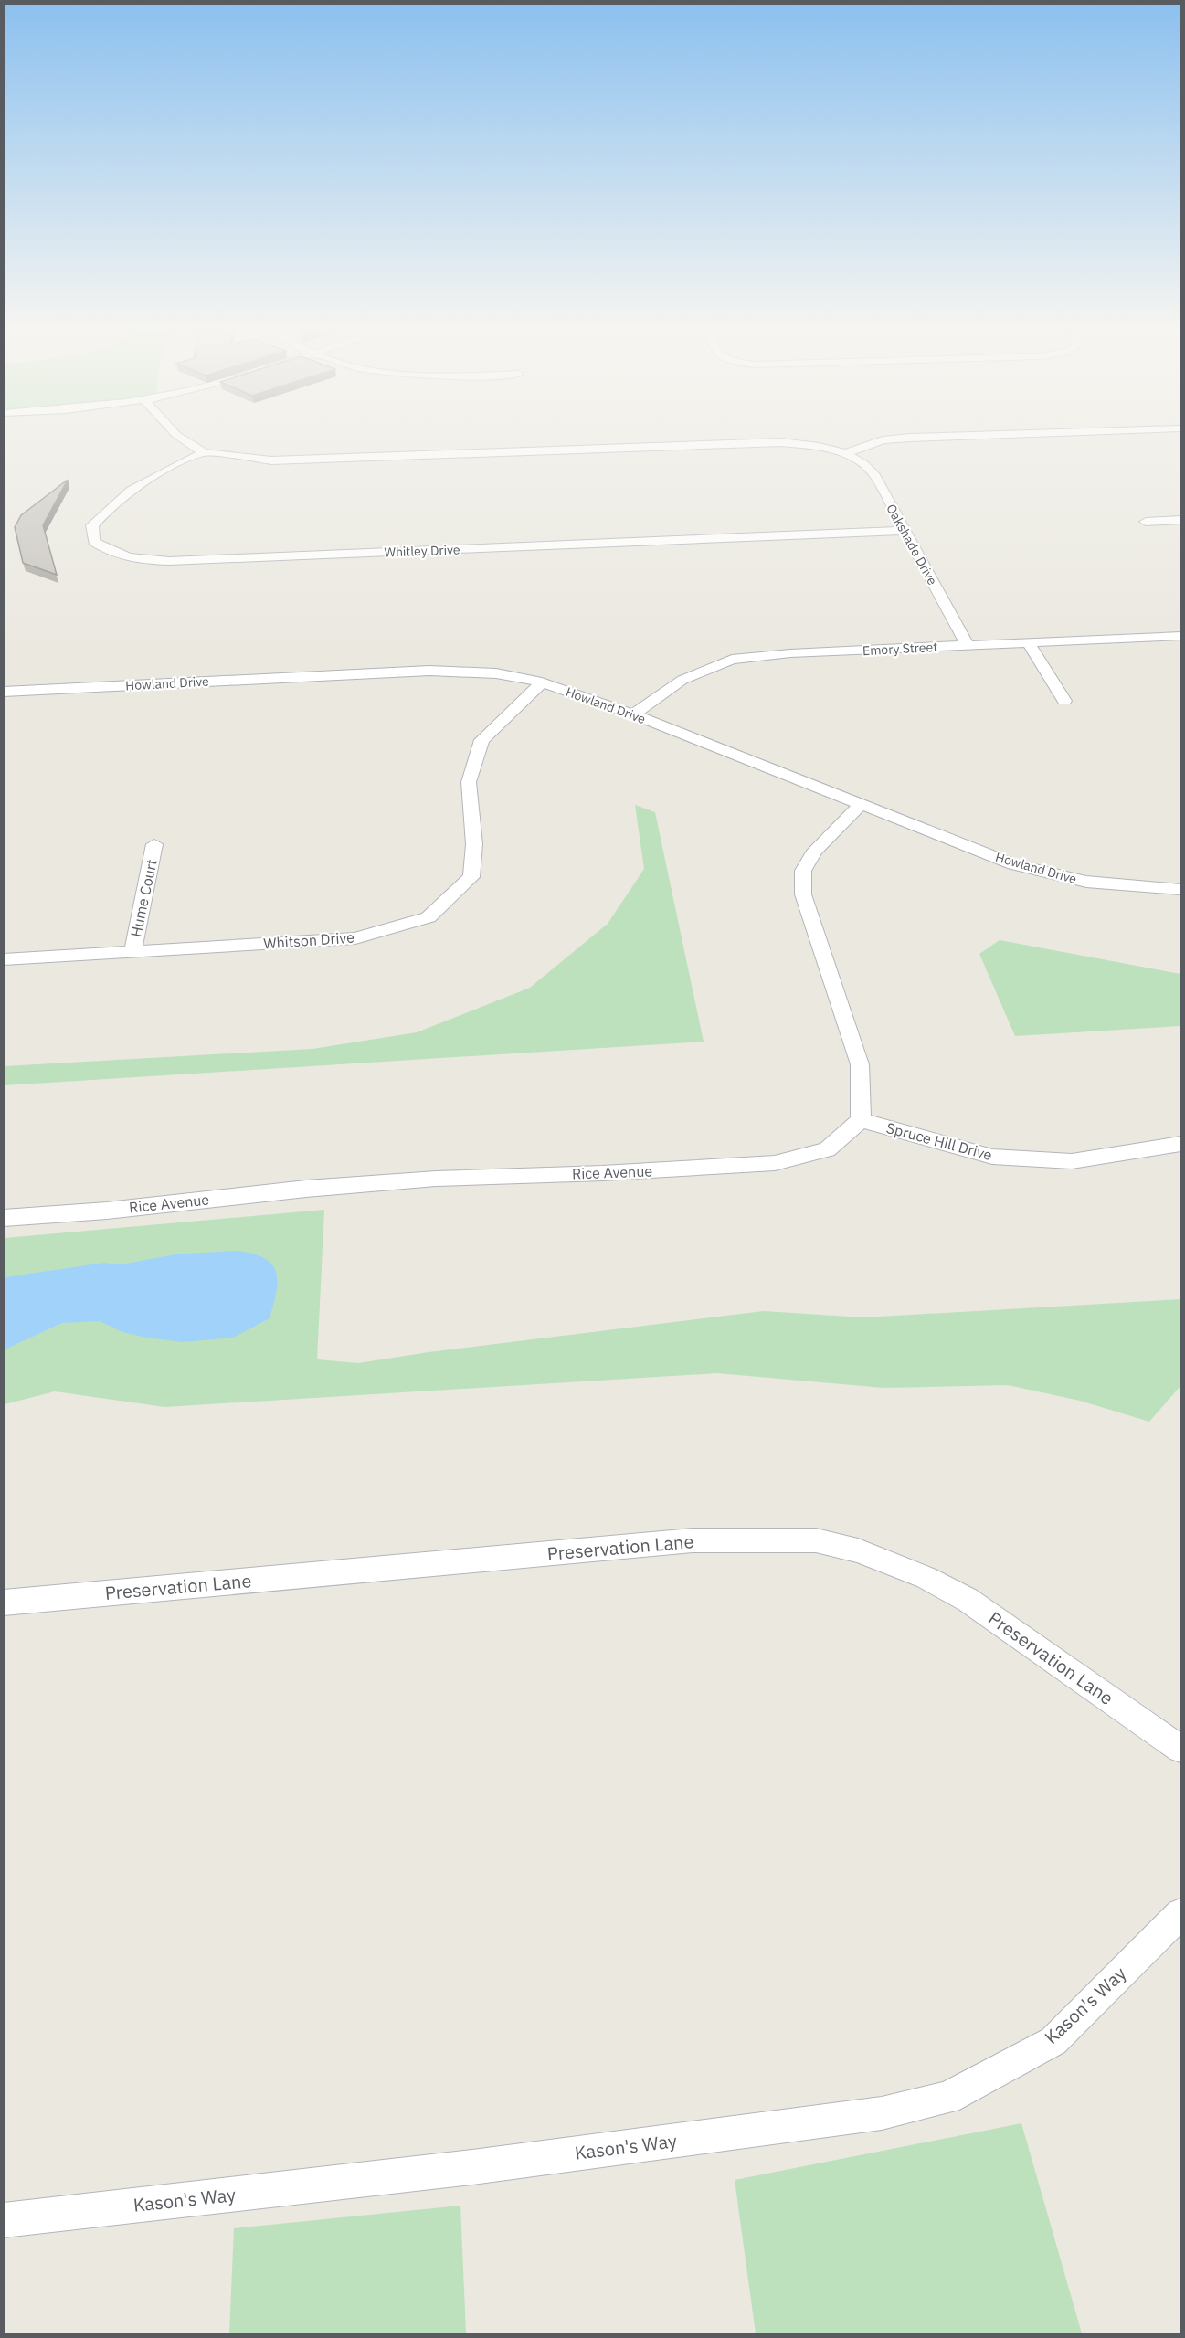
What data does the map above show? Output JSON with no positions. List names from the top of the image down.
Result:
{
  "streets": {
    "street": [
      "Oakshade Drive",
      "Whitley Drive",
      "Emory Street",
      "Howland Drive",
      "Hume Court",
      "Whitson Drive",
      "Spruce Hill Drive",
      "Rice Avenue",
      "Preservation Lane",
      "Kason's Way"
    ]
  },
  "crossings": [
    ["Oakshade Drive", "Whitley Drive"],
    ["Oakshade Drive", "Emory Street"],
    ["Emory Street", "Howland Drive"],
    ["Howland Drive", "Whitson Drive"],
    ["Hume Court", "Whitson Drive"],
    ["Spruce Hill Drive", "Rice Avenue"]
  ]
}
